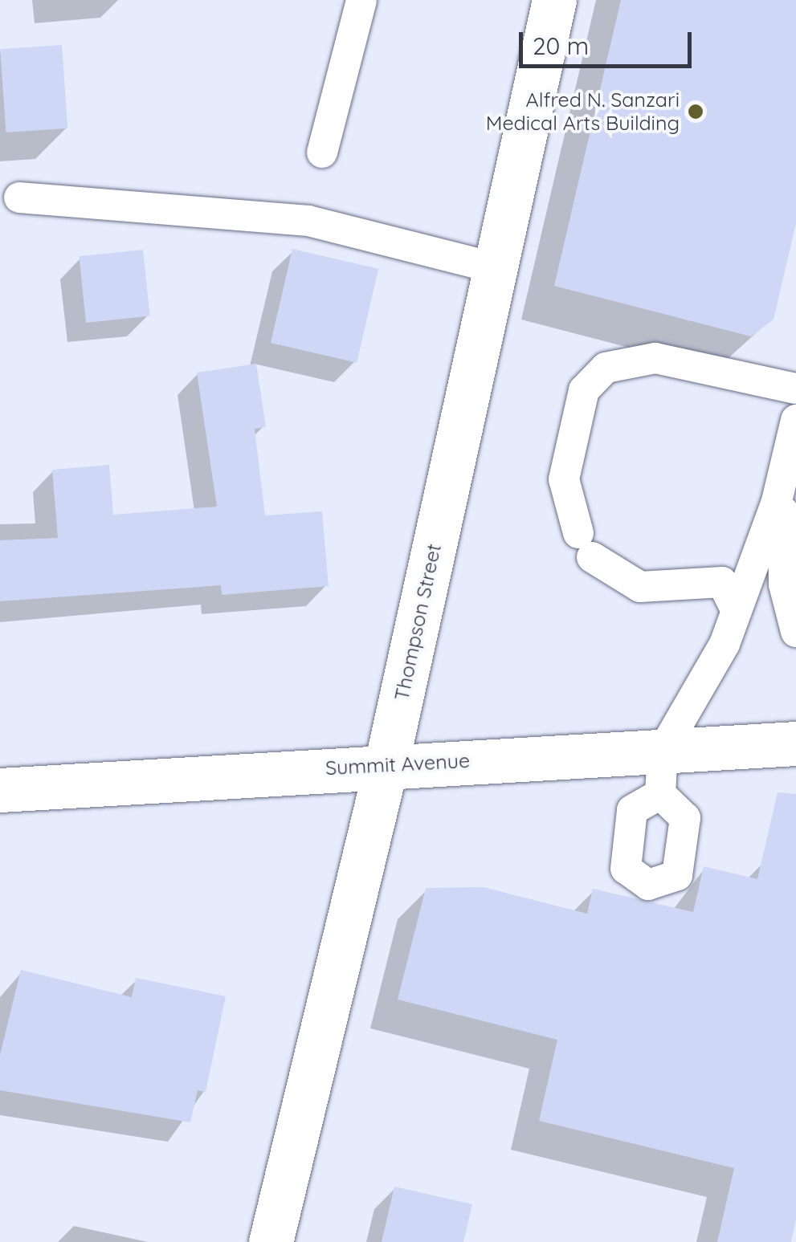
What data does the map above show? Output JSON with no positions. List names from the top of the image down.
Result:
{
  "streets": {
    "street": ["Thompson Street", "Summit Avenue"]
  },
  "crossings": [
    ["Thompson Street", "Summit Avenue"]
  ],
  "places": ["Alfred N. Sanzari Medical Arts Building"],
  "scale_bar": "20 m"
}
